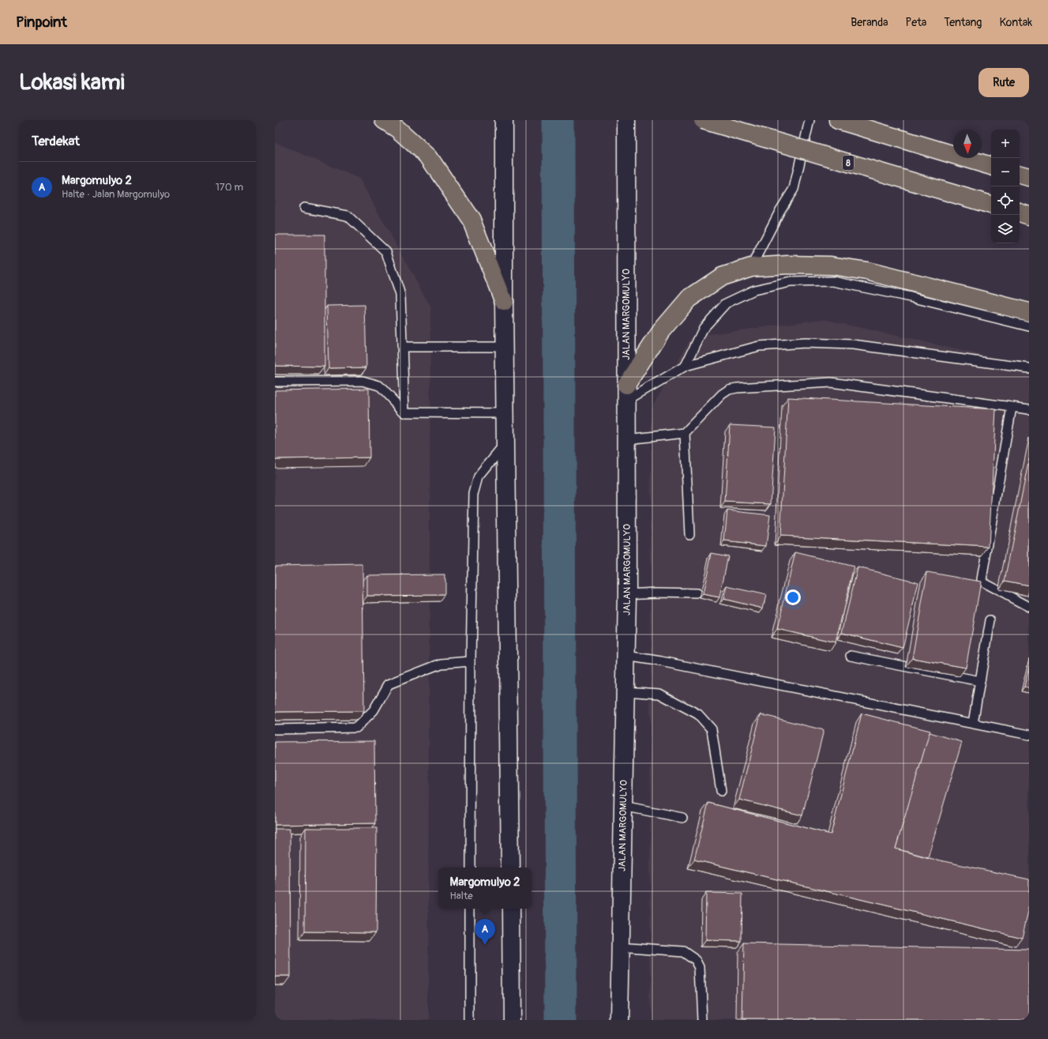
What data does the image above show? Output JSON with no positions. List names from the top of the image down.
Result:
{
  "streets": {
    "highway": ["8"],
    "main road": ["JALAN MARGOMULYO"]
  },
  "north": "bottom",
  "page": {
    "header": "Pinpoint",
    "nav": [
      "Beranda",
      "Peta",
      "Tentang",
      "Kontak"
    ],
    "buttons": "Rute",
    "title": "Lokasi kami",
    "heading": "Terdekat",
    "map_buttons": ["+", "−"],
    "list": [
      {
        "mark": "A",
        "name": "Margomulyo 2",
        "note": "Halte · Jalan Margomulyo",
        "value": "170 m"
      }
    ],
    "popup": ["Margomulyo 2", "Halte"],
    "pins": "A"
  }
}
